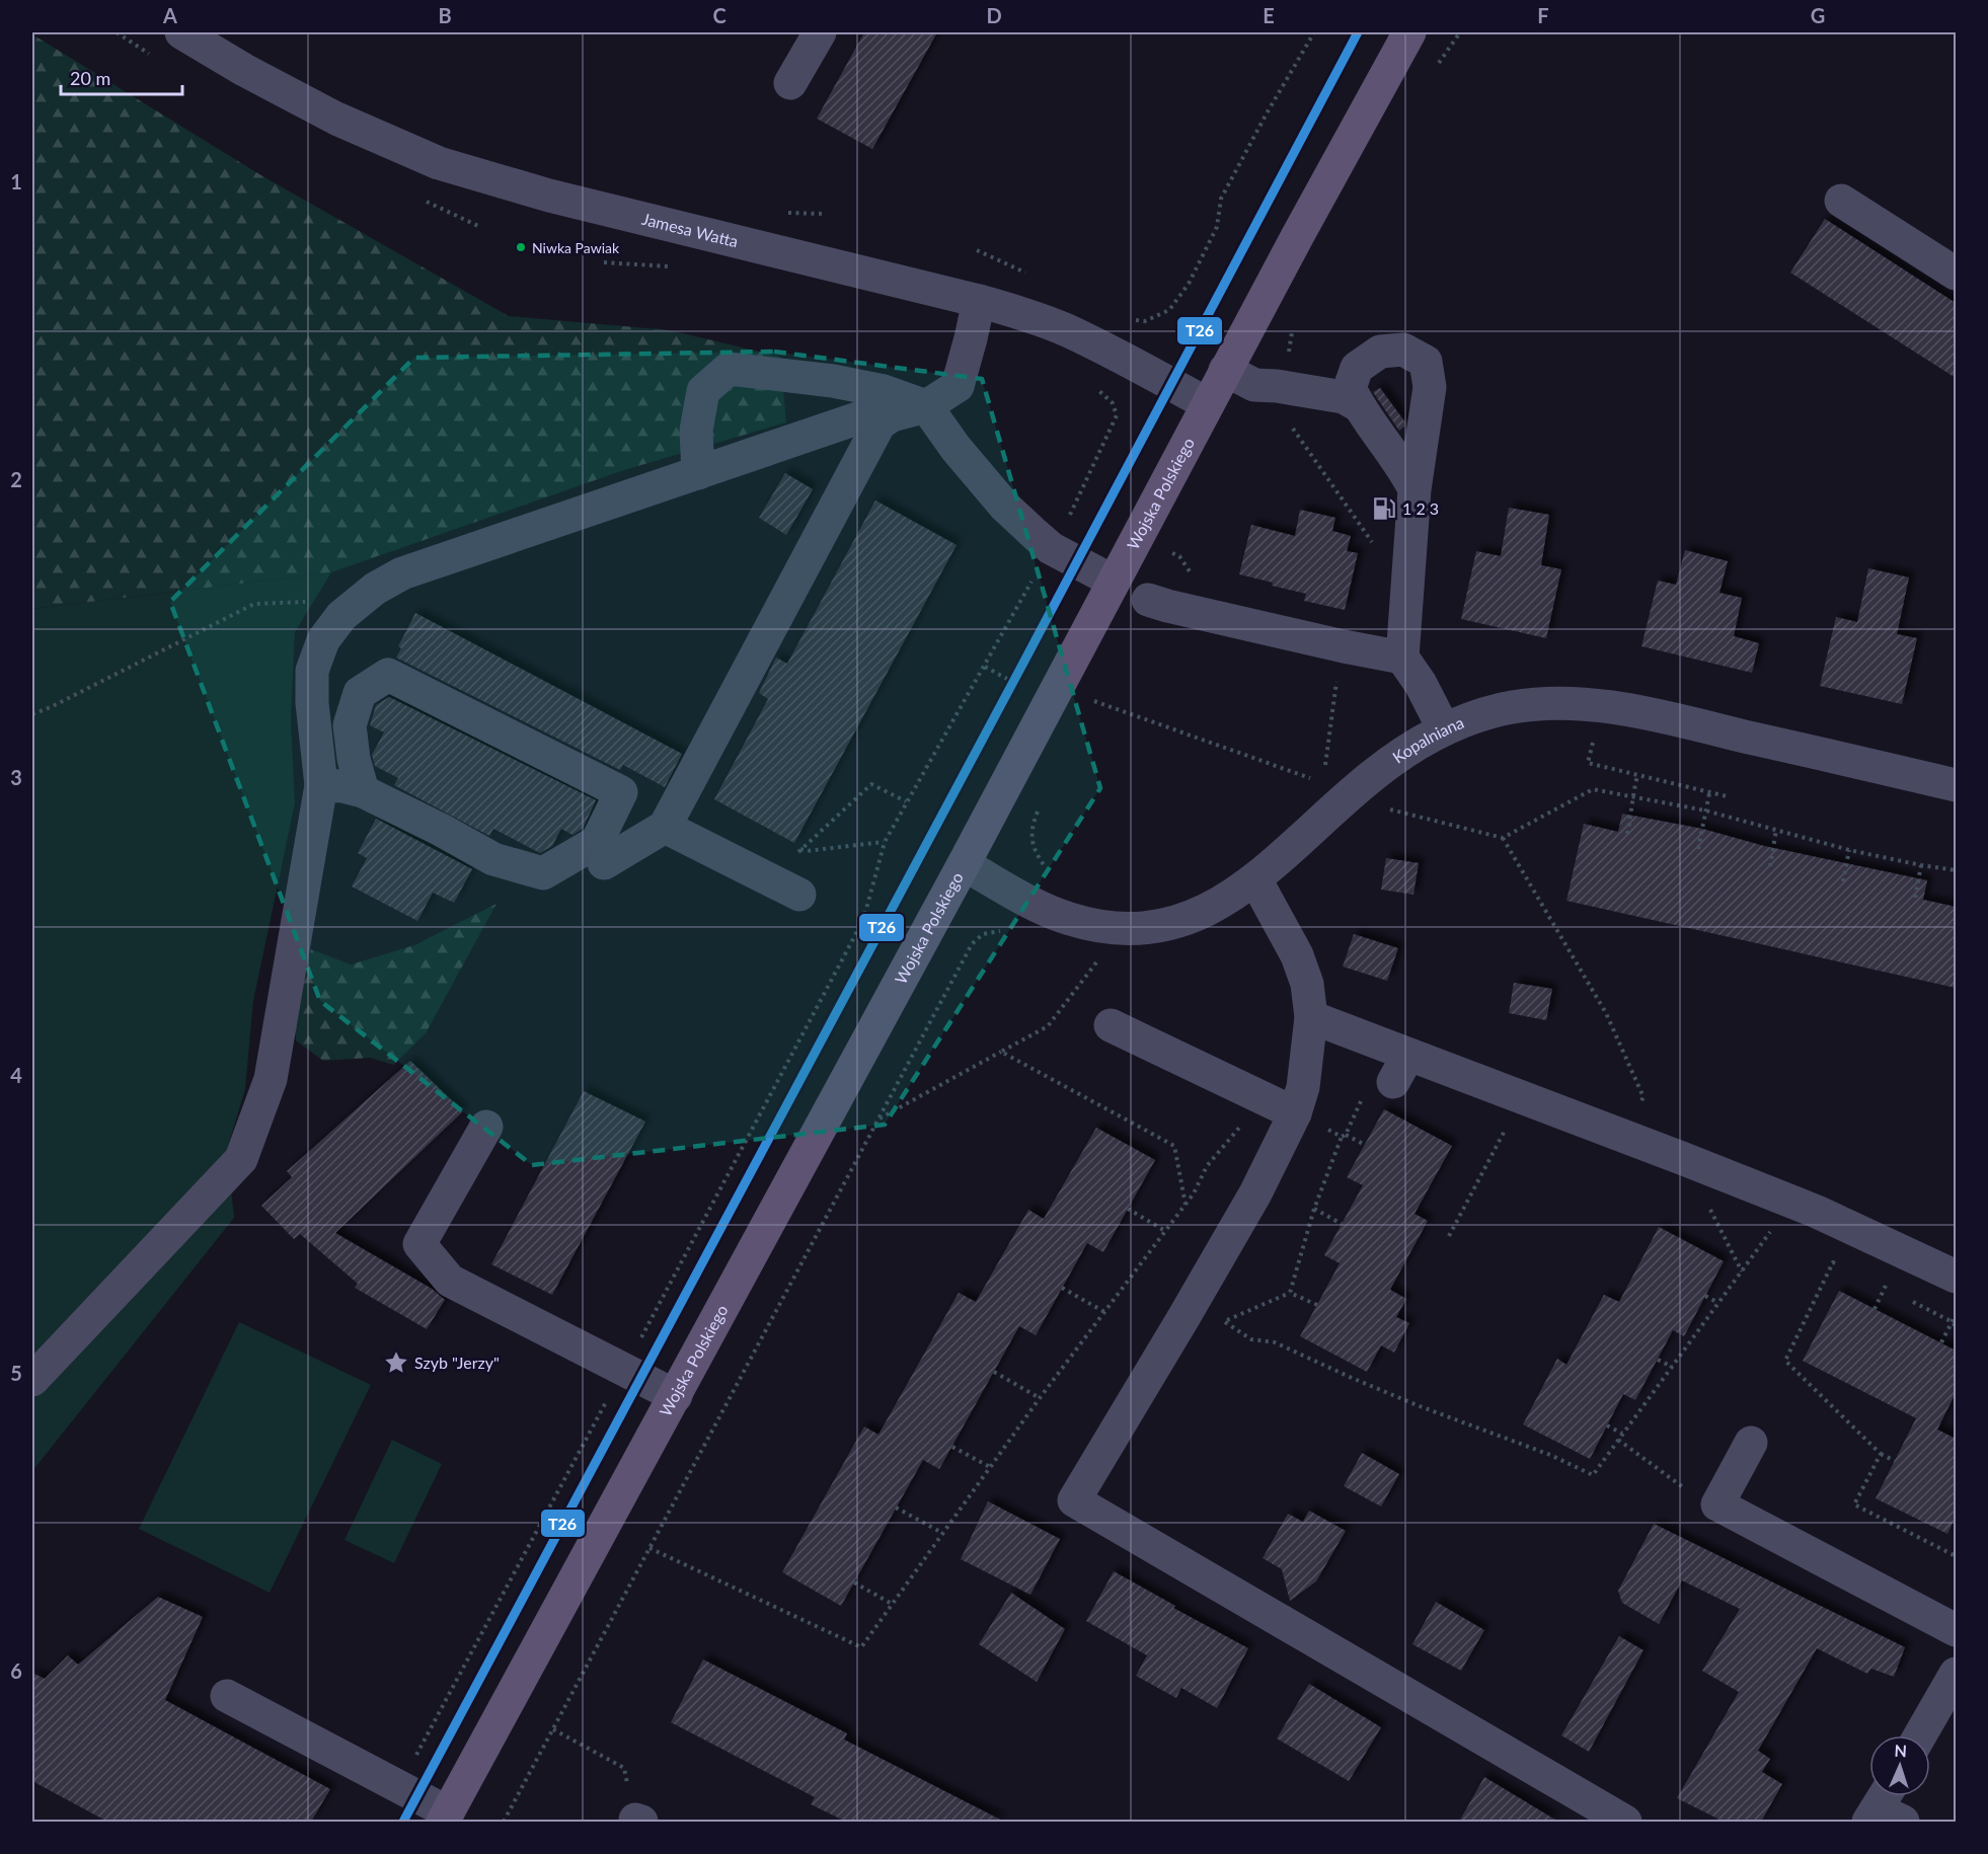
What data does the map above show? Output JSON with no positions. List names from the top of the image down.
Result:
{
  "streets": {
    "main road": ["Wojska Polskiego"],
    "street": ["Jamesa Watta", "Kopalniana"]
  },
  "crossings": [
    ["Jamesa Watta", "Wojska Polskiego"],
    ["Wojska Polskiego", "Kopalniana"]
  ],
  "places": {
    "other": ["Niwka Pawiak"],
    "fuel station": ["1 2 3"],
    "place": ["Szyb \"Jerzy\""]
  },
  "lines": ["transit line T26"],
  "scale_bar": "20 m",
  "north": "top",
  "grid": {
    "columns": [
      "A",
      "B",
      "C",
      "D",
      "E",
      "F",
      "G"
    ],
    "rows": [
      "1",
      "2",
      "3",
      "4",
      "5",
      "6"
    ]
  }
}
